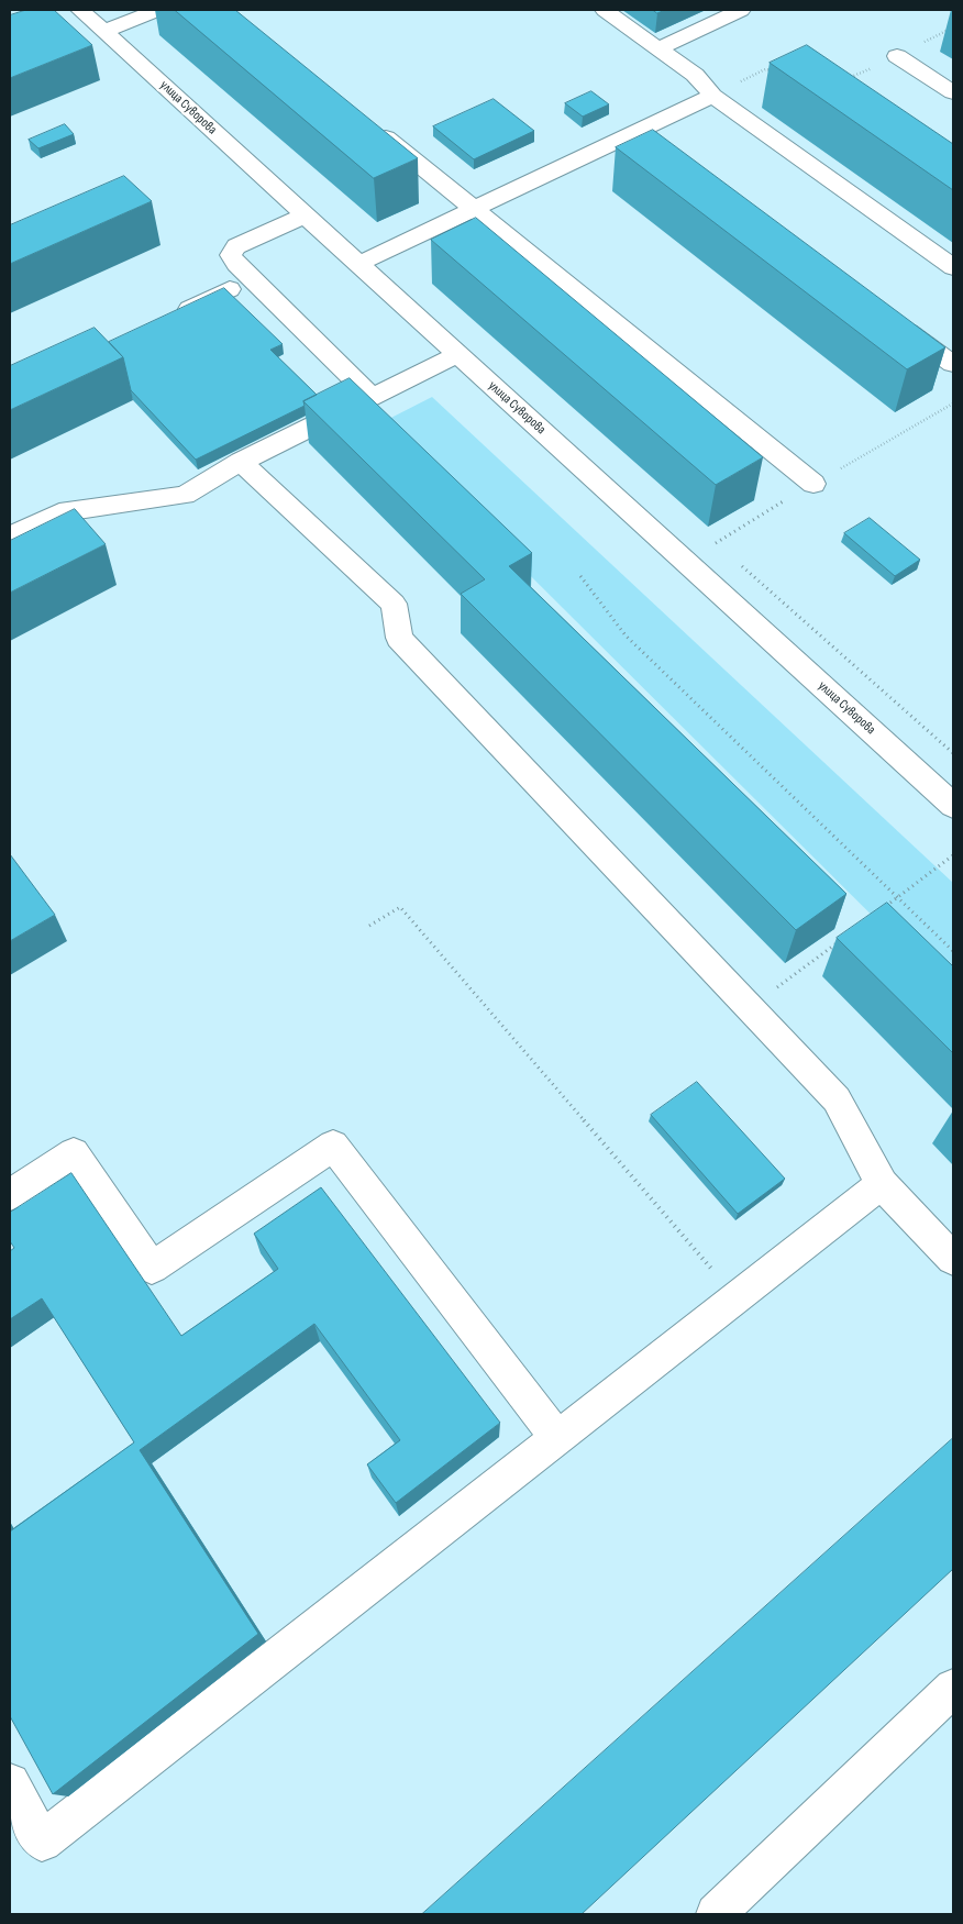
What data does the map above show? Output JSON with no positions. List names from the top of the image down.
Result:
{
  "streets": {
    "street": ["улица Суворова"]
  }
}
